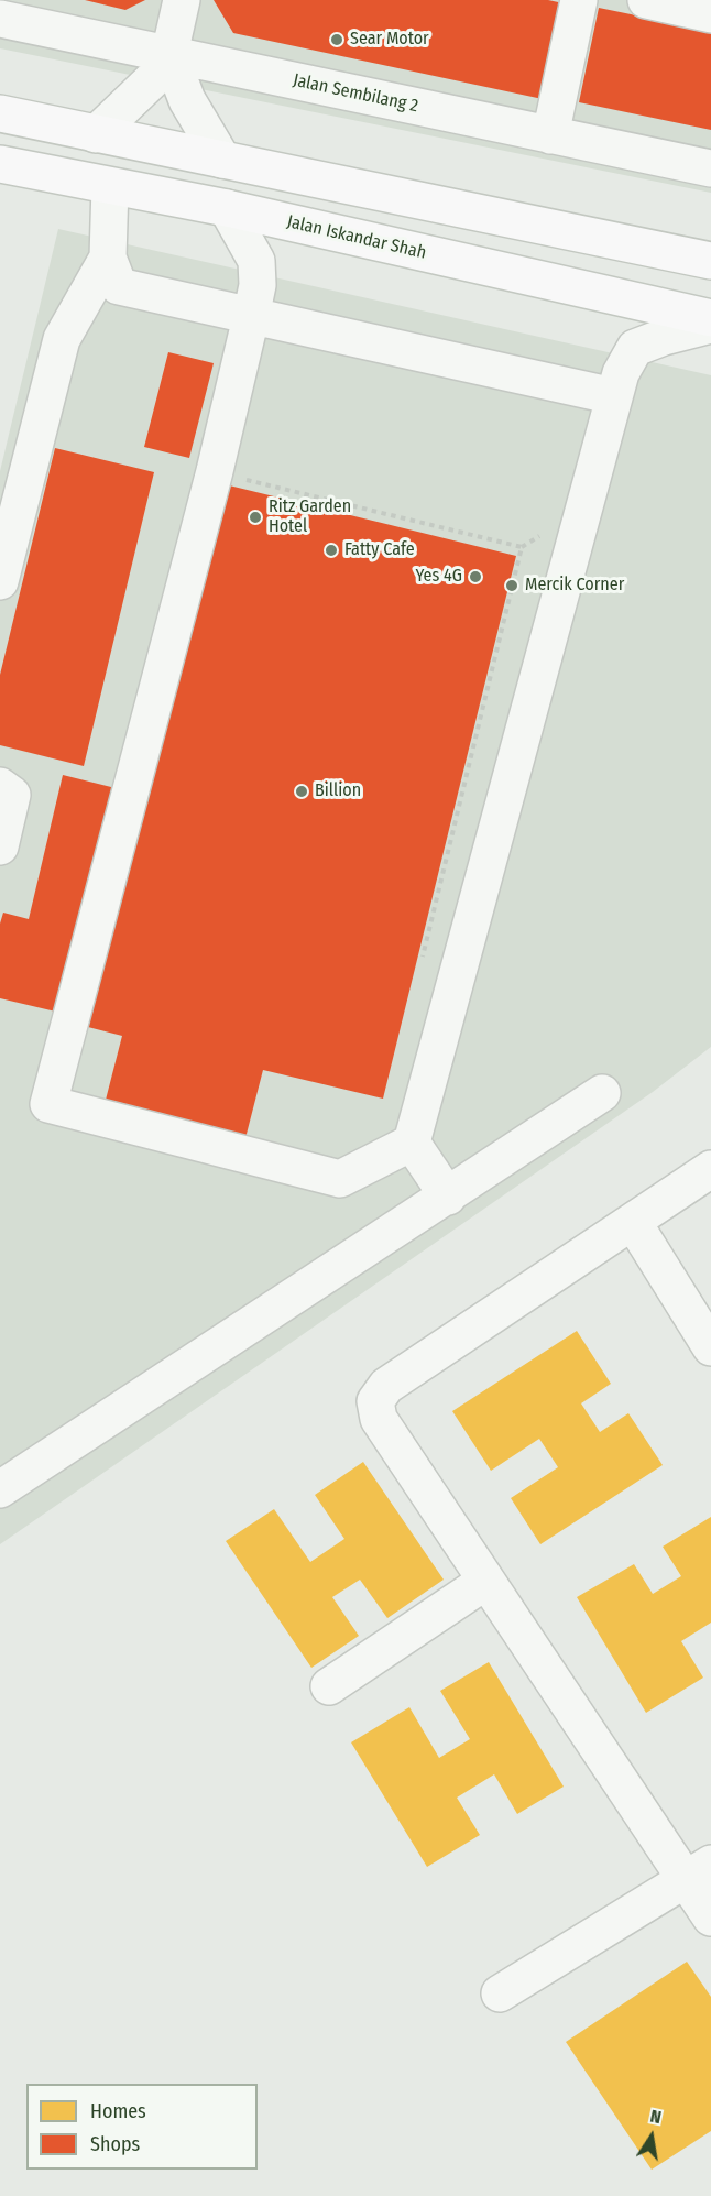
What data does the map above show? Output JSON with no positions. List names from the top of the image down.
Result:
{
  "streets": {
    "main road": ["Jalan Iskandar Shah"],
    "street": ["Jalan Sembilang 2"]
  },
  "places": [
    "Sear Motor",
    "Ritz Garden Hotel",
    "Fatty Cafe",
    "Yes 4G",
    "Mercik Corner",
    "Billion"
  ],
  "legend": ["Homes", "Shops"],
  "north": "top"
}
